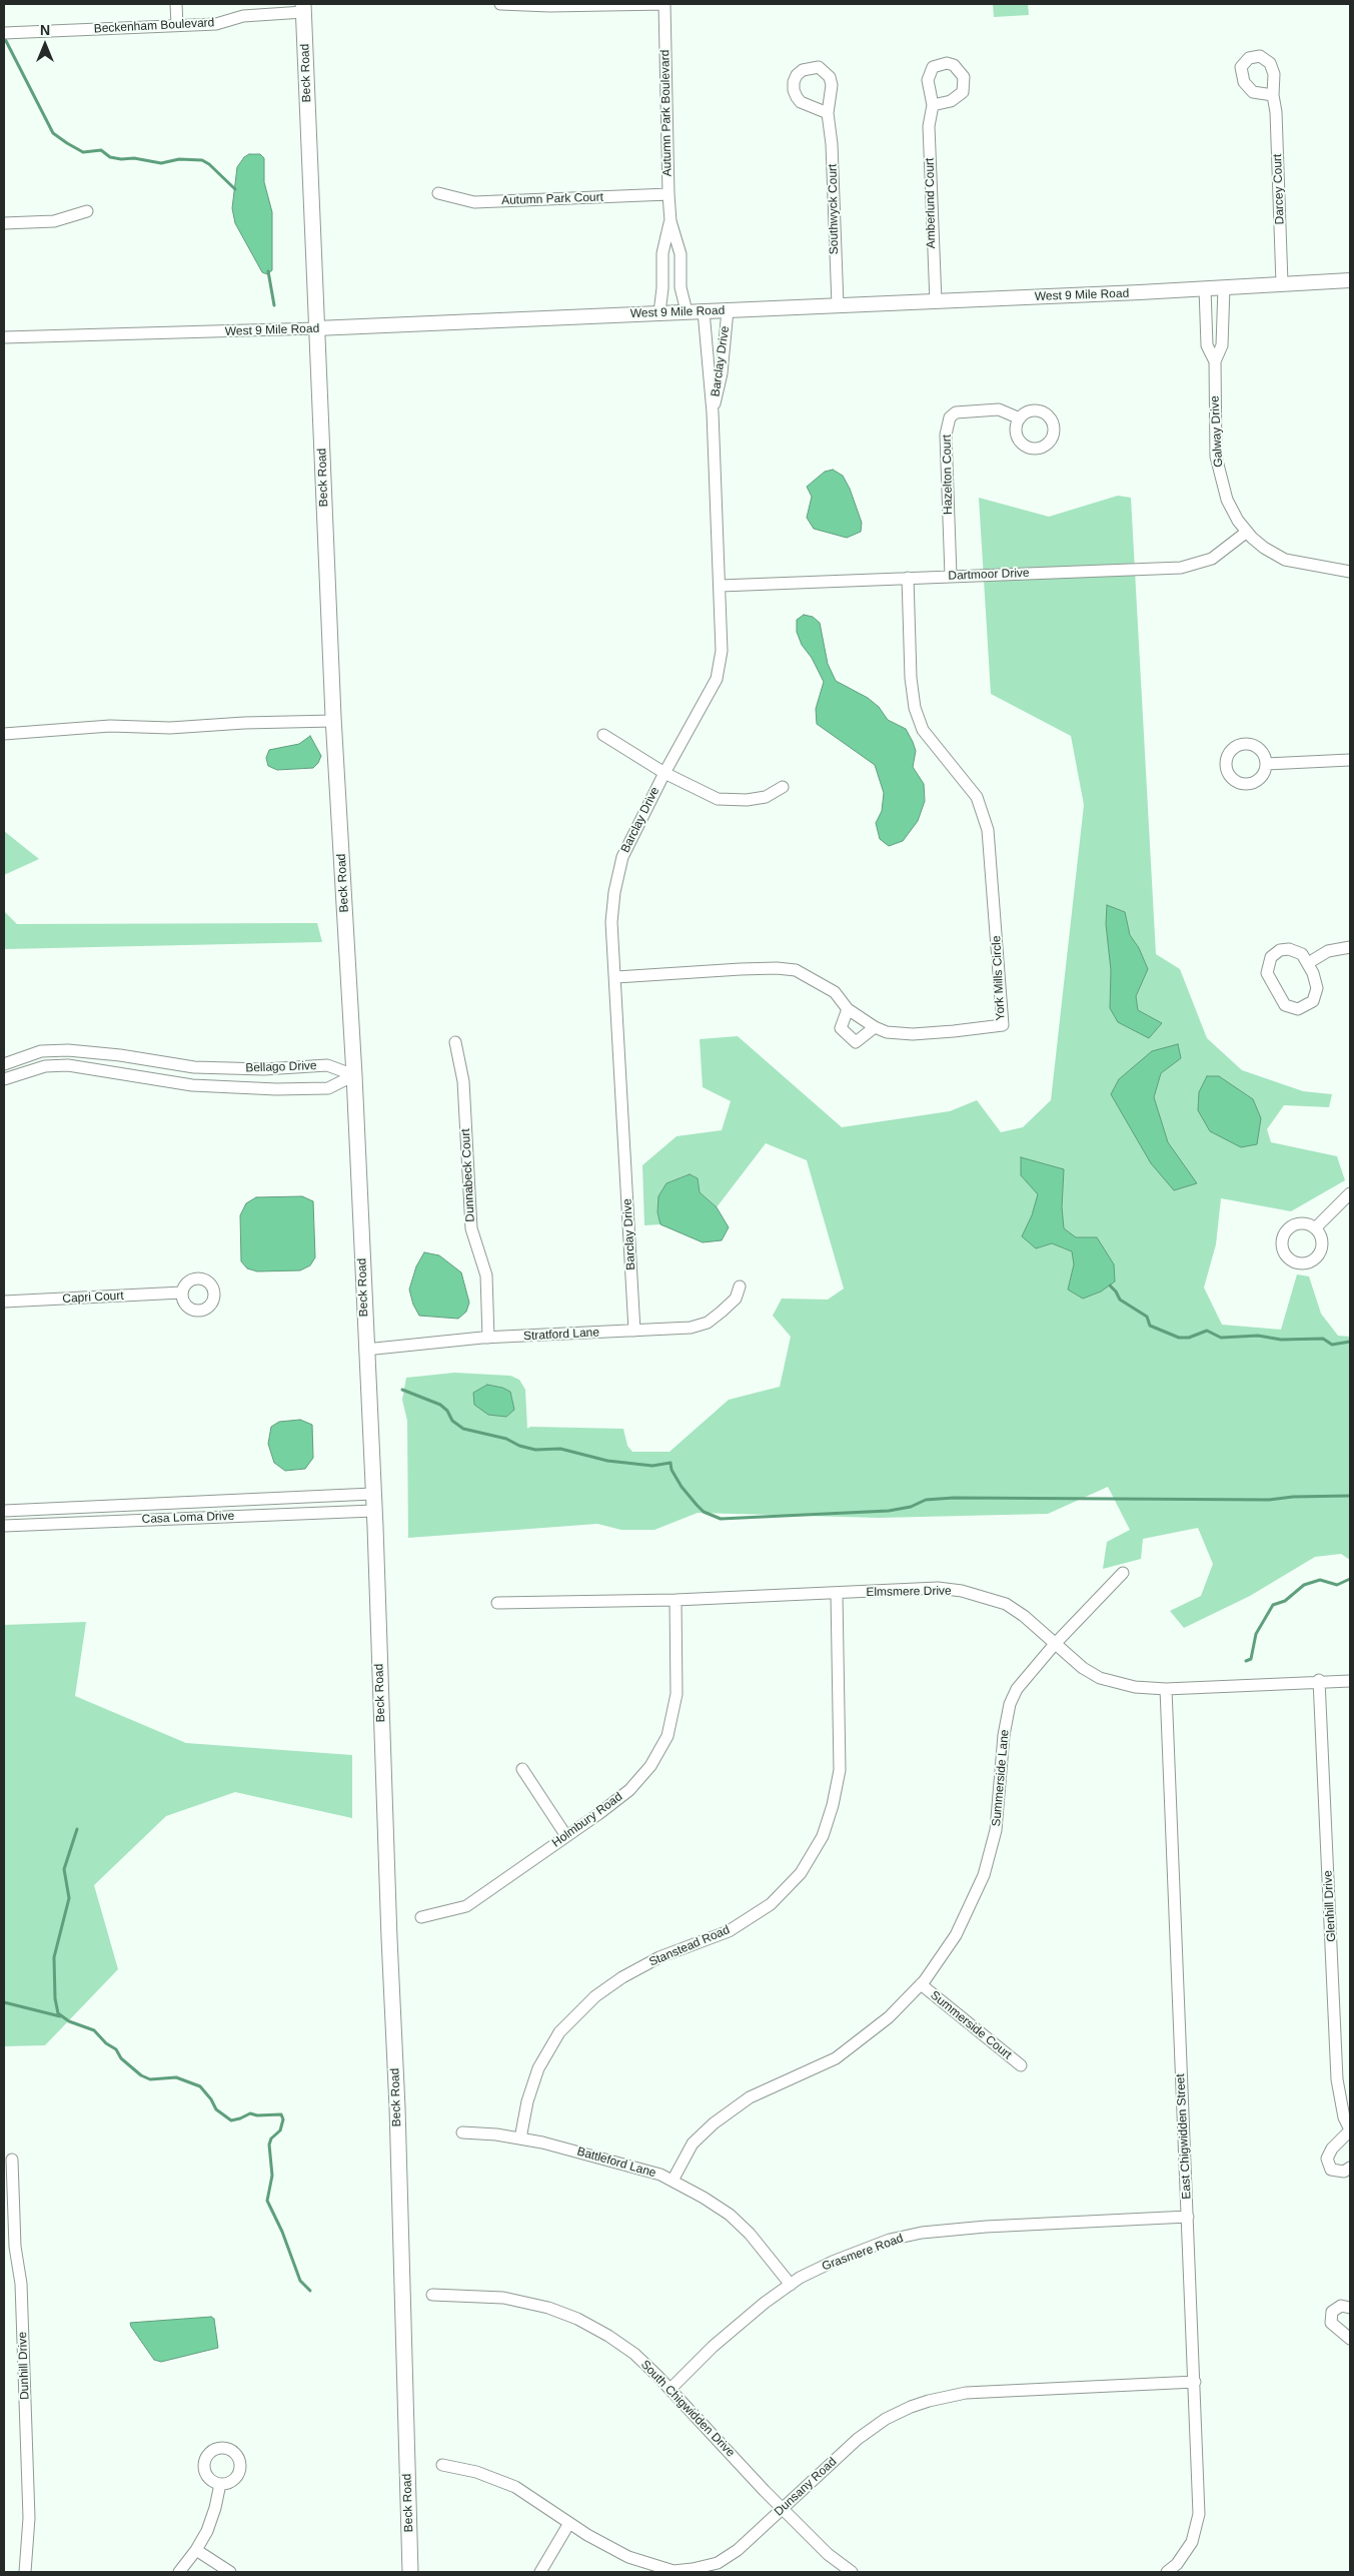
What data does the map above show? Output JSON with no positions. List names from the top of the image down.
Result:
{
  "streets": {
    "main road": ["Beck Road"],
    "street": [
      "Beckenham Boulevard",
      "Autumn Park Boulevard",
      "Darcey Court",
      "Autumn Park Court",
      "Amberlund Court",
      "Southwyck Court",
      "West 9 Mile Road",
      "Barclay Drive",
      "Galway Drive",
      "Hazelton Court",
      "Dartmoor Drive",
      "York Mills Circle",
      "Bellago Drive",
      "Dunnabeck Court",
      "Capri Court",
      "Stratford Lane",
      "Casa Loma Drive",
      "Elmsmere Drive",
      "Summerside Lane",
      "Holmbury Road",
      "Glenhill Drive",
      "Stanstead Road",
      "Summerside Court",
      "East Chigwidden Street",
      "Battleford Lane",
      "Grasmere Road",
      "Dunhill Drive",
      "South Chigwidden Drive",
      "Dunsany Road"
    ]
  },
  "crossings": [
    ["Beckenham Boulevard", "Beck Road"],
    ["Beck Road", "West 9 Mile Road"],
    ["Beck Road", "Bellago Drive"],
    ["Beck Road", "Stratford Lane"],
    ["Beck Road", "Casa Loma Drive"],
    ["Autumn Park Boulevard", "Autumn Park Court"],
    ["Autumn Park Boulevard", "West 9 Mile Road"],
    ["Darcey Court", "West 9 Mile Road"],
    ["Amberlund Court", "West 9 Mile Road"],
    ["Southwyck Court", "West 9 Mile Road"],
    ["West 9 Mile Road", "Barclay Drive"],
    ["West 9 Mile Road", "Galway Drive"],
    ["Barclay Drive", "Dartmoor Drive"],
    ["Barclay Drive", "York Mills Circle"],
    ["Barclay Drive", "Stratford Lane"],
    ["Galway Drive", "Dartmoor Drive"],
    ["Hazelton Court", "Dartmoor Drive"],
    ["Dartmoor Drive", "York Mills Circle"],
    ["Dunnabeck Court", "Stratford Lane"],
    ["Elmsmere Drive", "Summerside Lane"],
    ["Elmsmere Drive", "Holmbury Road"],
    ["Elmsmere Drive", "Glenhill Drive"],
    ["Elmsmere Drive", "Stanstead Road"],
    ["Elmsmere Drive", "East Chigwidden Street"],
    ["Summerside Lane", "Summerside Court"],
    ["Summerside Lane", "Battleford Lane"],
    ["Stanstead Road", "Battleford Lane"],
    ["East Chigwidden Street", "Grasmere Road"],
    ["East Chigwidden Street", "Dunsany Road"],
    ["Battleford Lane", "Grasmere Road"],
    ["Grasmere Road", "South Chigwidden Drive"],
    ["South Chigwidden Drive", "Dunsany Road"]
  ],
  "north": "top"
}
